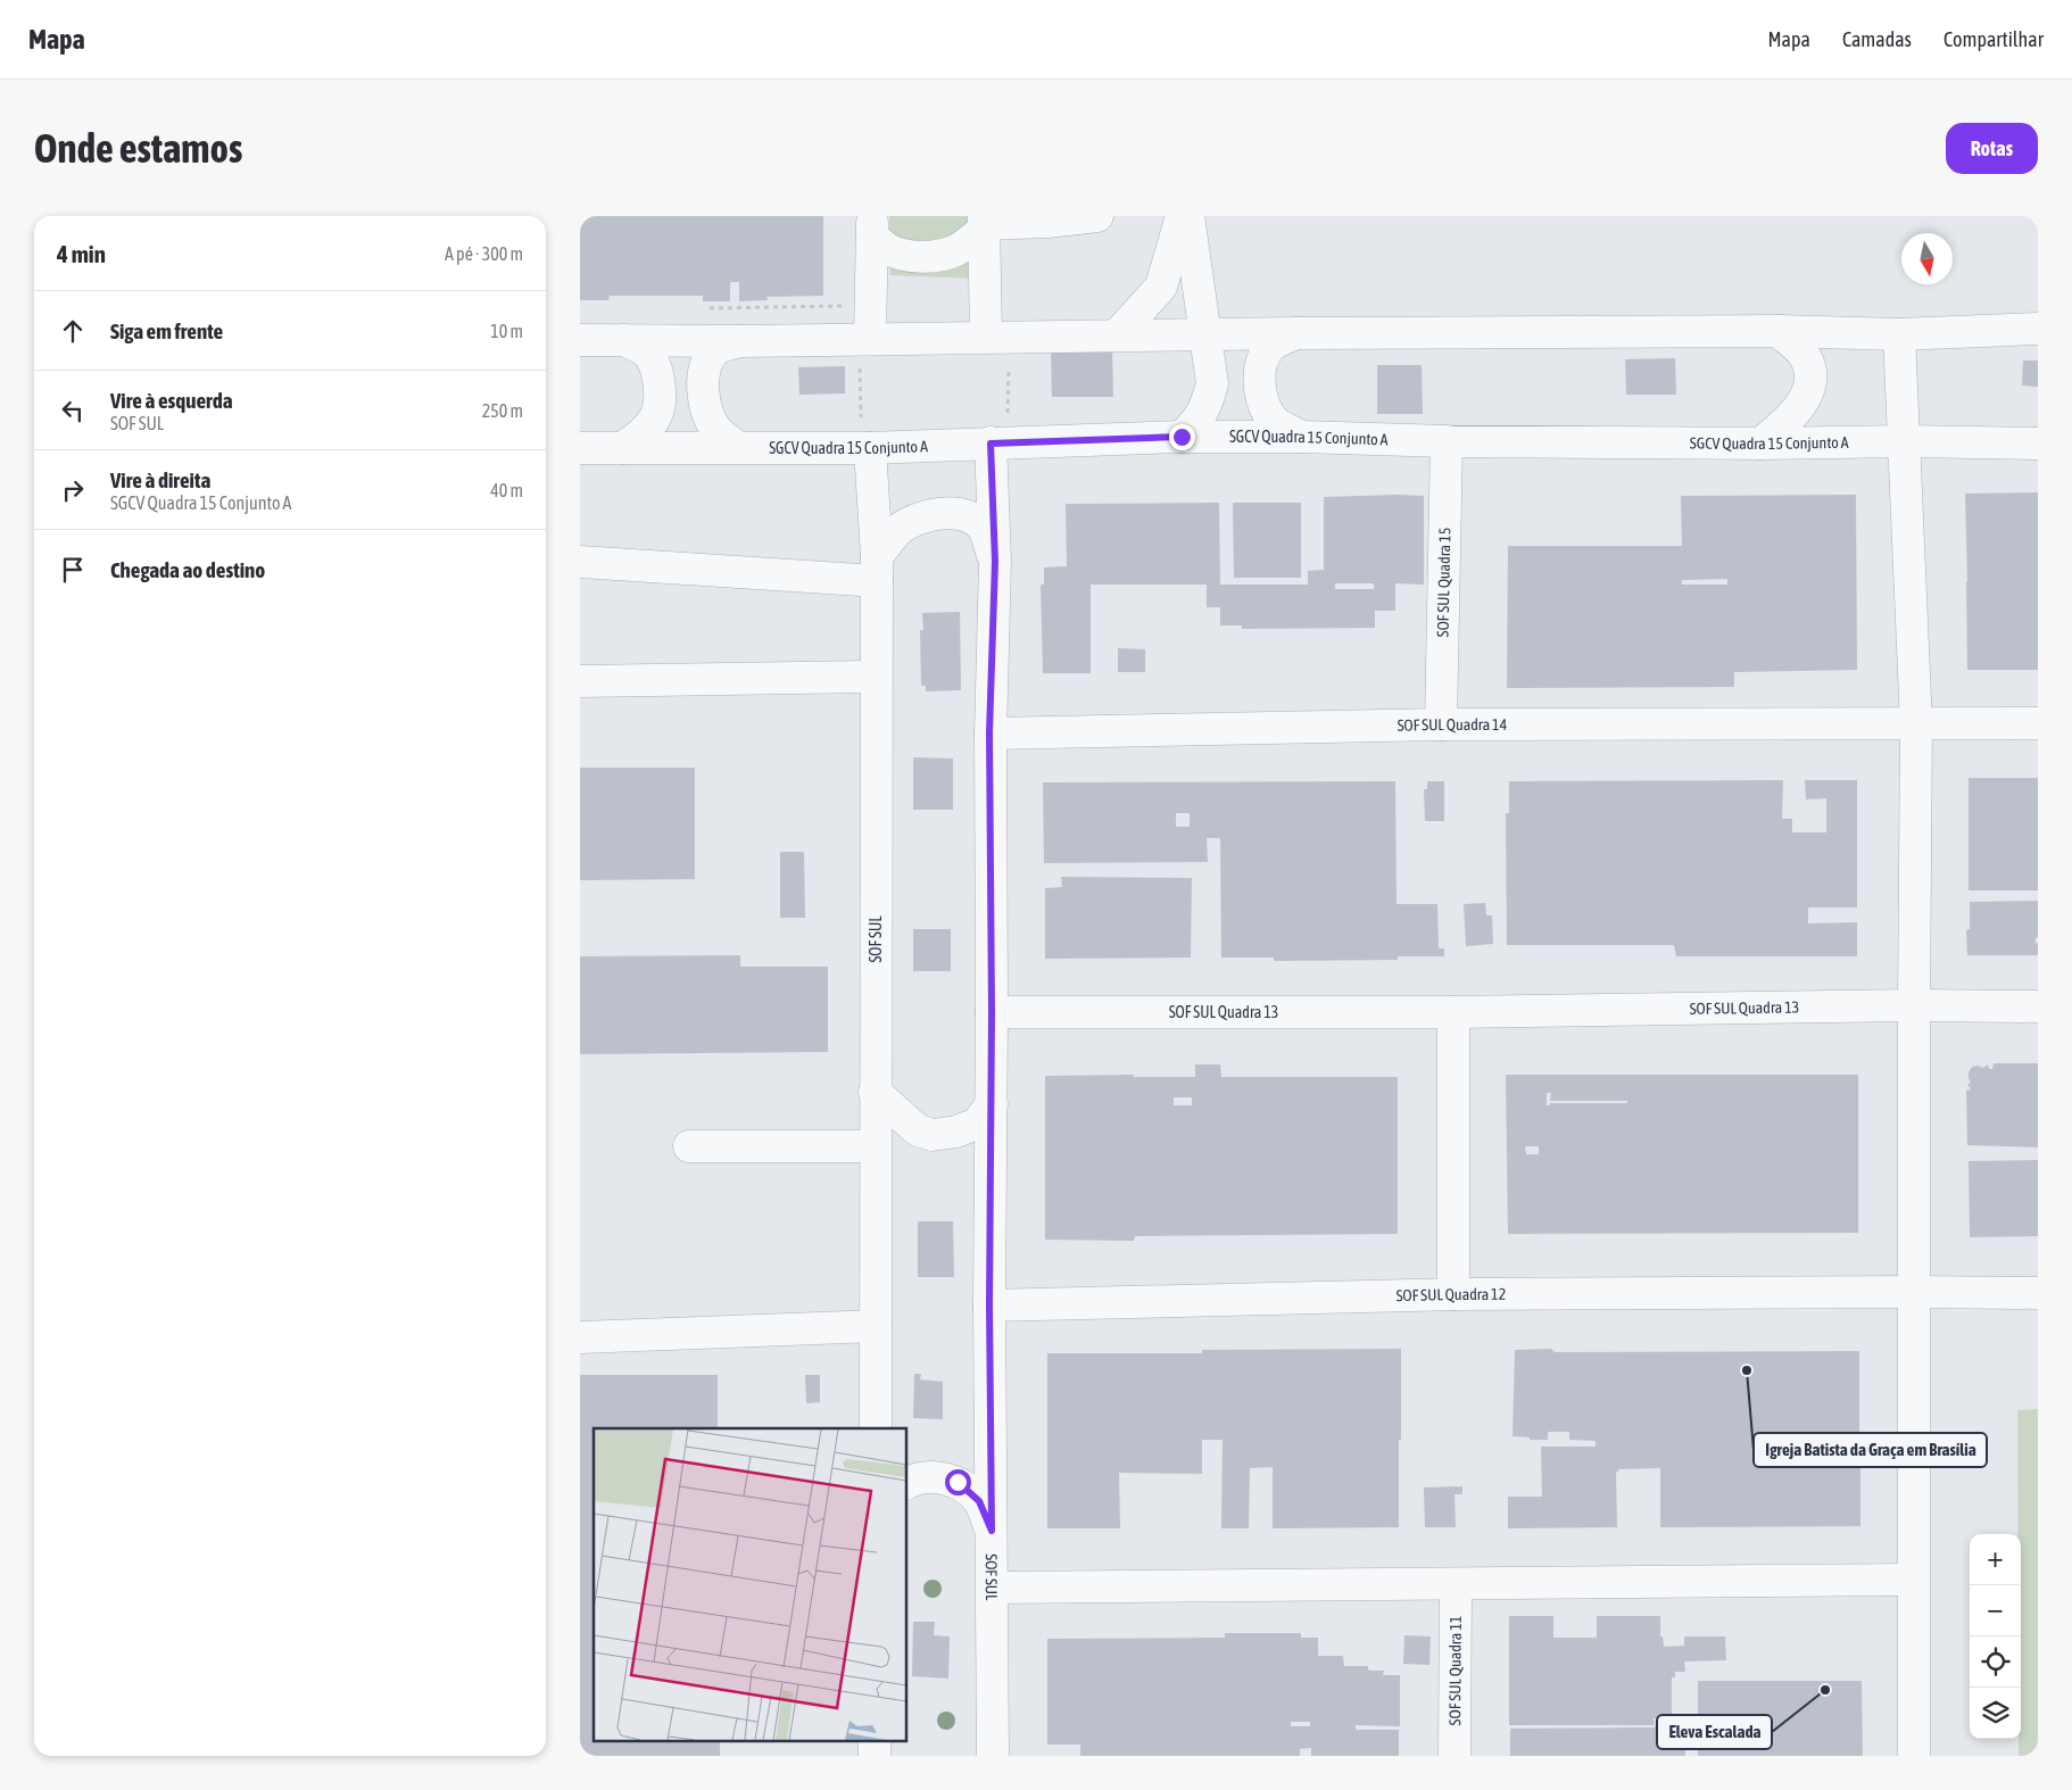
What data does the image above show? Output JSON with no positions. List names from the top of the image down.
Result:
{
  "streets": {
    "street": [
      "SGCV Quadra 15 Conjunto A",
      "SOF SUL Quadra 15",
      "SOF SUL Quadra 14",
      "SOF SUL",
      "SOF SUL Quadra 13",
      "SOF SUL Quadra 12",
      "SOF SUL Quadra 11"
    ]
  },
  "crossings": [
    ["SGCV Quadra 15 Conjunto A", "SOF SUL Quadra 15"],
    ["SGCV Quadra 15 Conjunto A", "SOF SUL"],
    ["SOF SUL Quadra 15", "SOF SUL Quadra 14"],
    ["SOF SUL Quadra 14", "SOF SUL"],
    ["SOF SUL", "SOF SUL Quadra 13"],
    ["SOF SUL", "SOF SUL Quadra 12"]
  ],
  "places": ["Igreja Batista da Graça em Brasília", "Eleva Escalada"],
  "north": "bottom",
  "page": {
    "header": "Mapa",
    "nav": ["Mapa", "Camadas", "Compartilhar"],
    "buttons": "Rotas",
    "title": "Onde estamos",
    "heading": ["4 min", "A pé · 300 m"],
    "list": [
      ["Siga em frente", "10 m"],
      ["Vire à esquerda", "SOF SUL", "250 m"],
      ["Vire à direita", "SGCV Quadra 15 Conjunto A", "40 m"],
      "Chegada ao destino"
    ],
    "map_buttons": ["+", "−"]
  }
}
